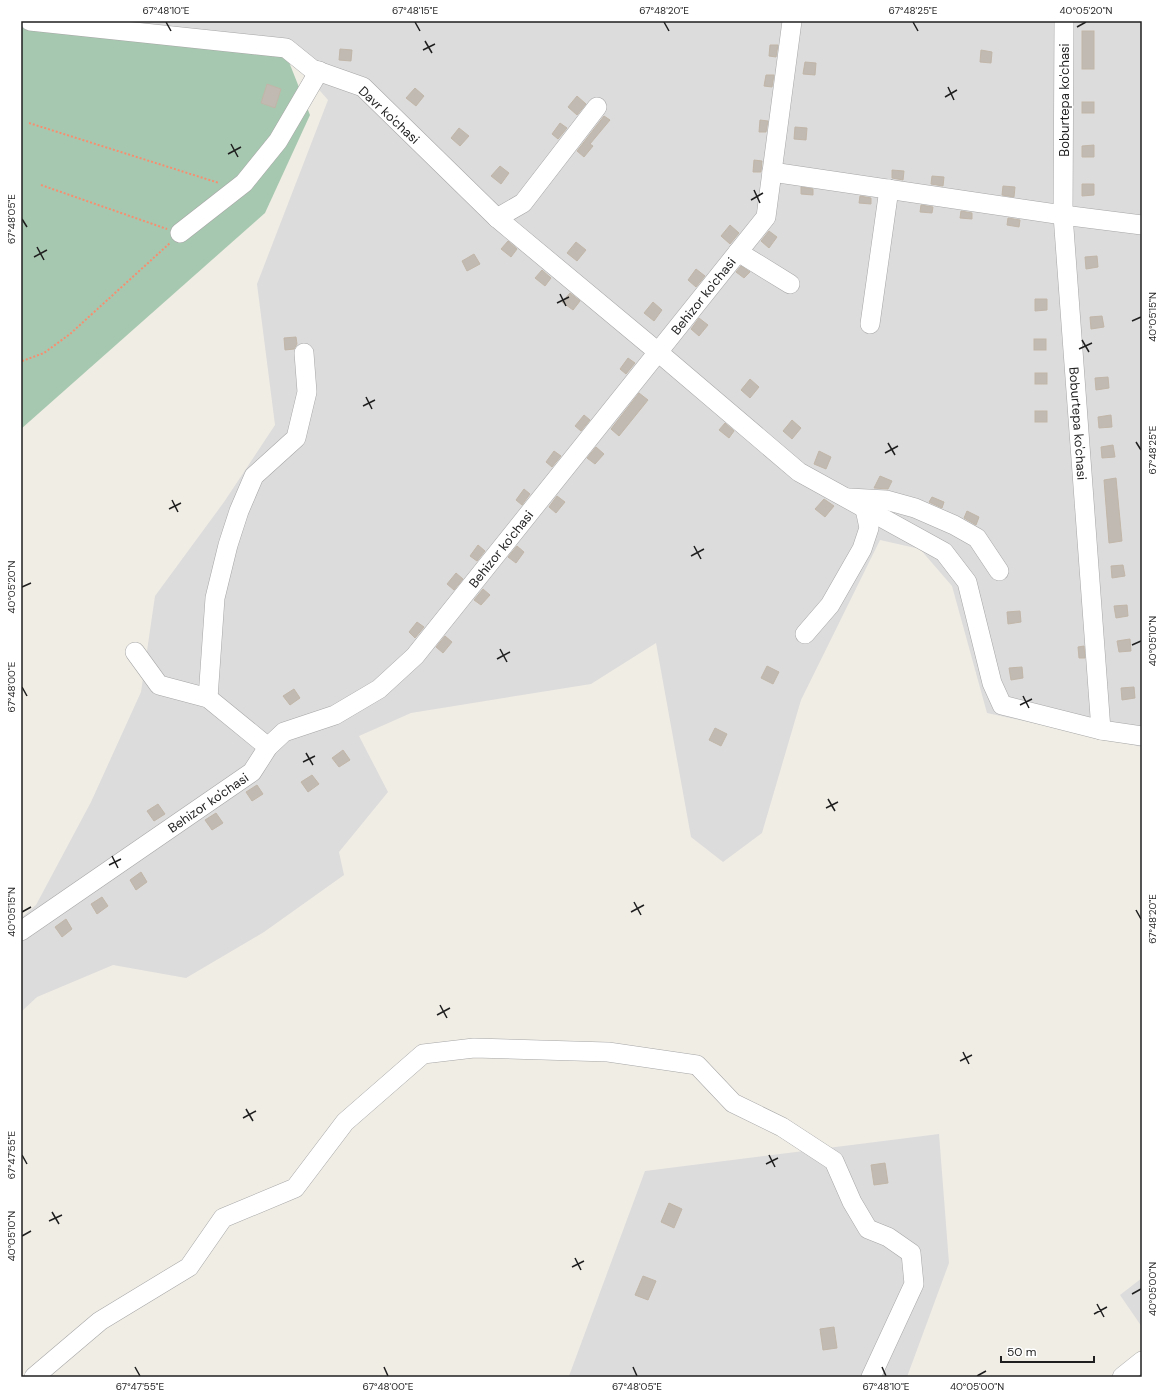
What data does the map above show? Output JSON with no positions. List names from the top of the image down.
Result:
{
  "streets": {
    "street": ["Boburtepa ko'chasi", "Davr ko'chasi", "Behizor ko'chasi"]
  },
  "crossings": [
    ["Boburtepa ko'chasi", "Davr ko'chasi"],
    ["Davr ko'chasi", "Behizor ko'chasi"]
  ],
  "scale_bar": "50 m",
  "coordinates": [
    "67°48'10\"E",
    "67°48'15\"E",
    "67°48'20\"E",
    "67°48'25\"E",
    "40°05'20\"N",
    "67°48'05\"E",
    "40°05'15\"N",
    "40°05'10\"N",
    "67°48'00\"E",
    "67°47'55\"E",
    "40°05'00\"N"
  ]
}
